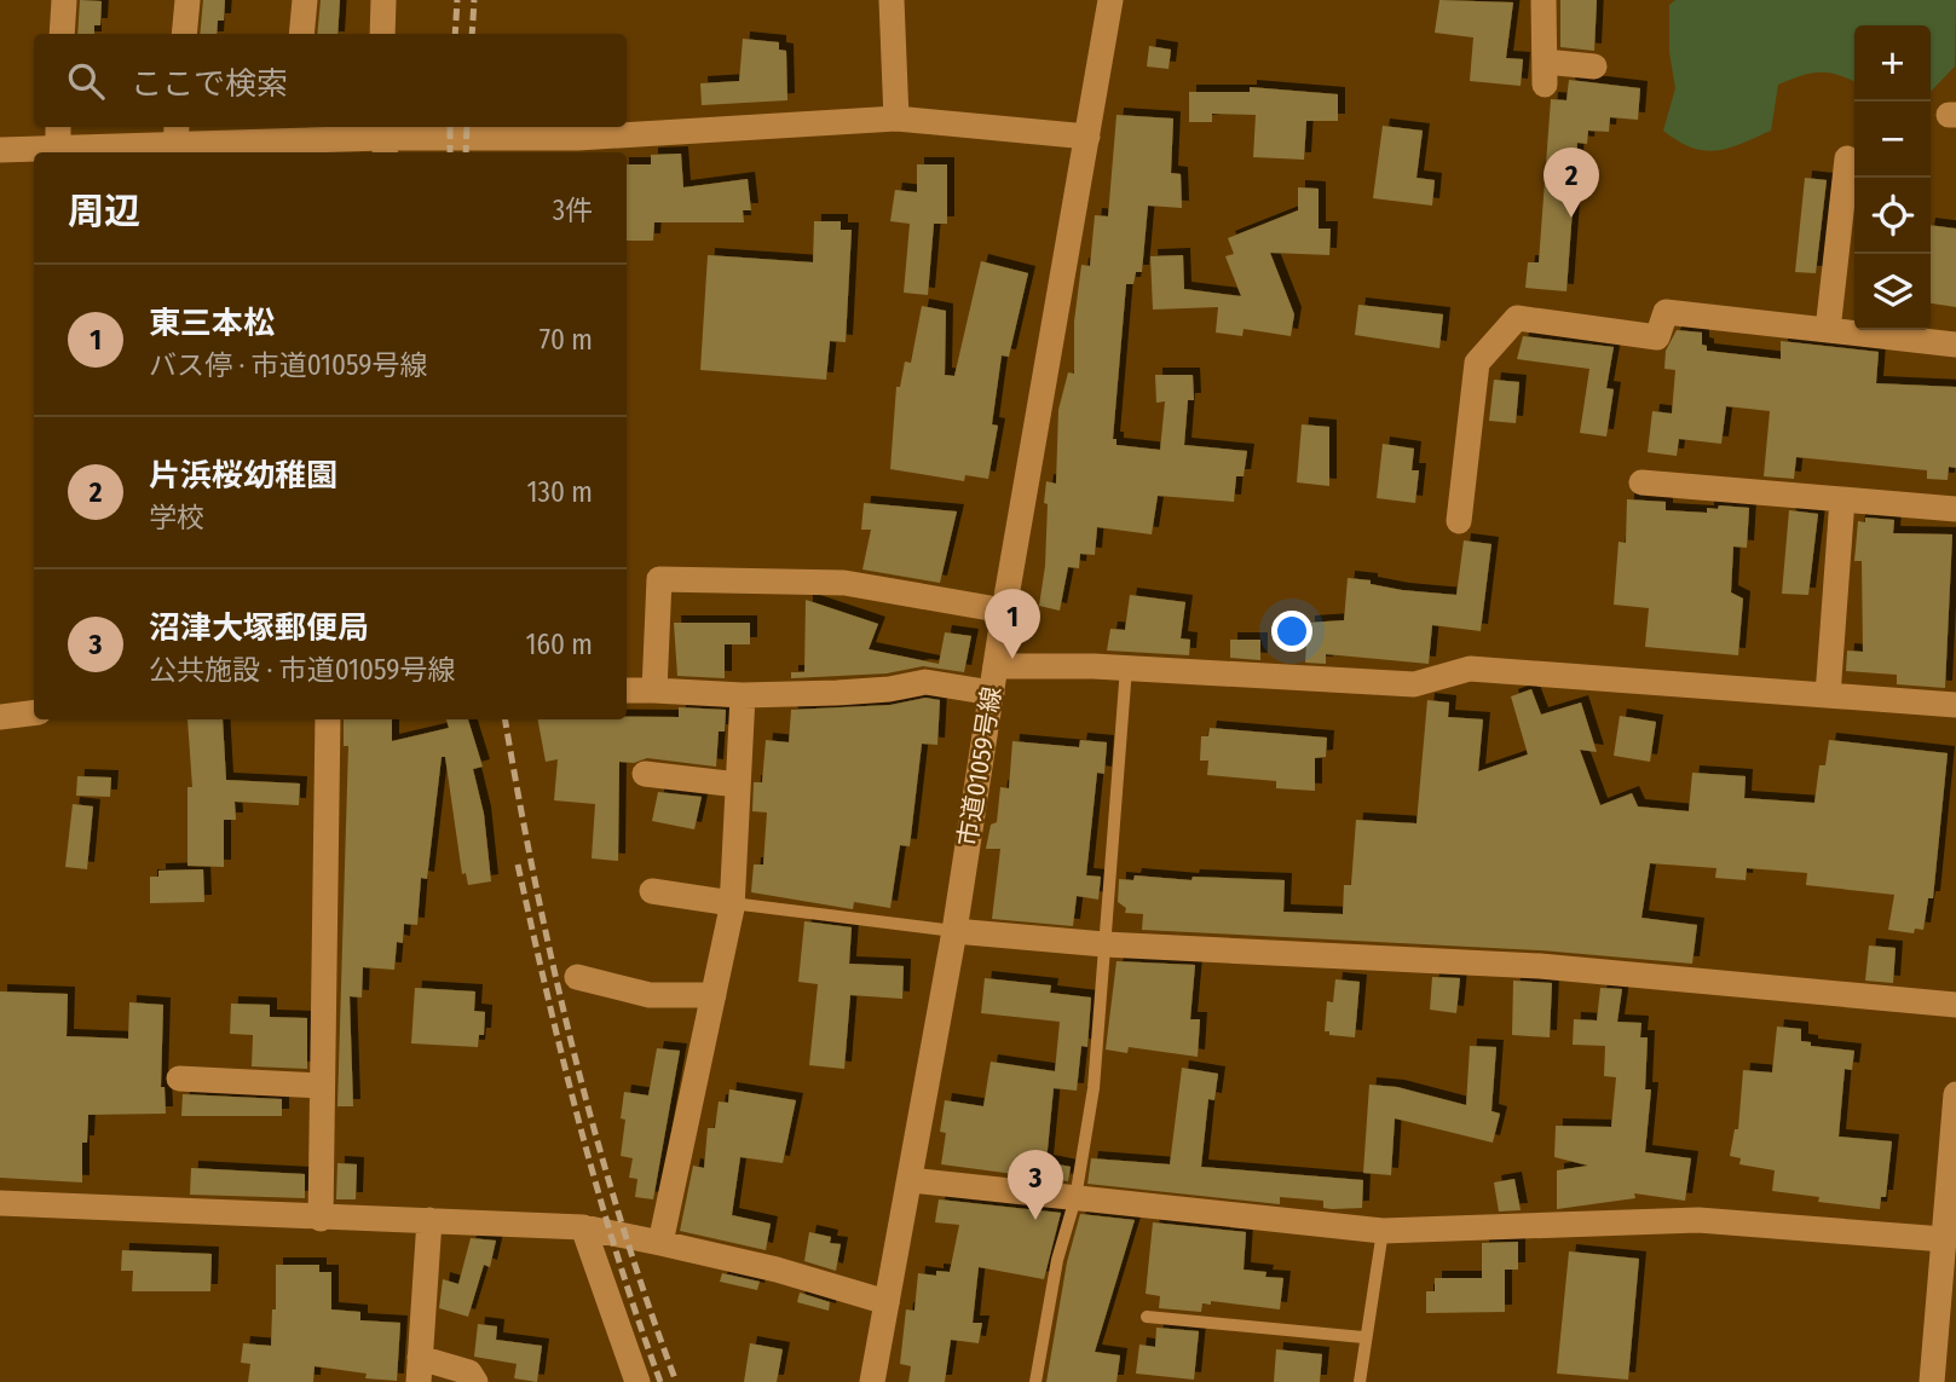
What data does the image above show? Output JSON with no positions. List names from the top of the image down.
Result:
{
  "streets": {
    "street": ["市道01059号線"]
  },
  "page": {
    "map_buttons": ["+", "−"],
    "search": "ここで検索",
    "pins": ["2", "1", "3"],
    "heading": ["周辺", "3件"],
    "list": [
      {
        "mark": "1",
        "name": "東三本松",
        "note": "バス停 · 市道01059号線",
        "value": "70 m"
      },
      {
        "mark": "2",
        "name": "片浜桜幼稚園",
        "note": "学校",
        "value": "130 m"
      },
      {
        "mark": "3",
        "name": "沼津大塚郵便局",
        "note": "公共施設 · 市道01059号線",
        "value": "160 m"
      }
    ]
  }
}
